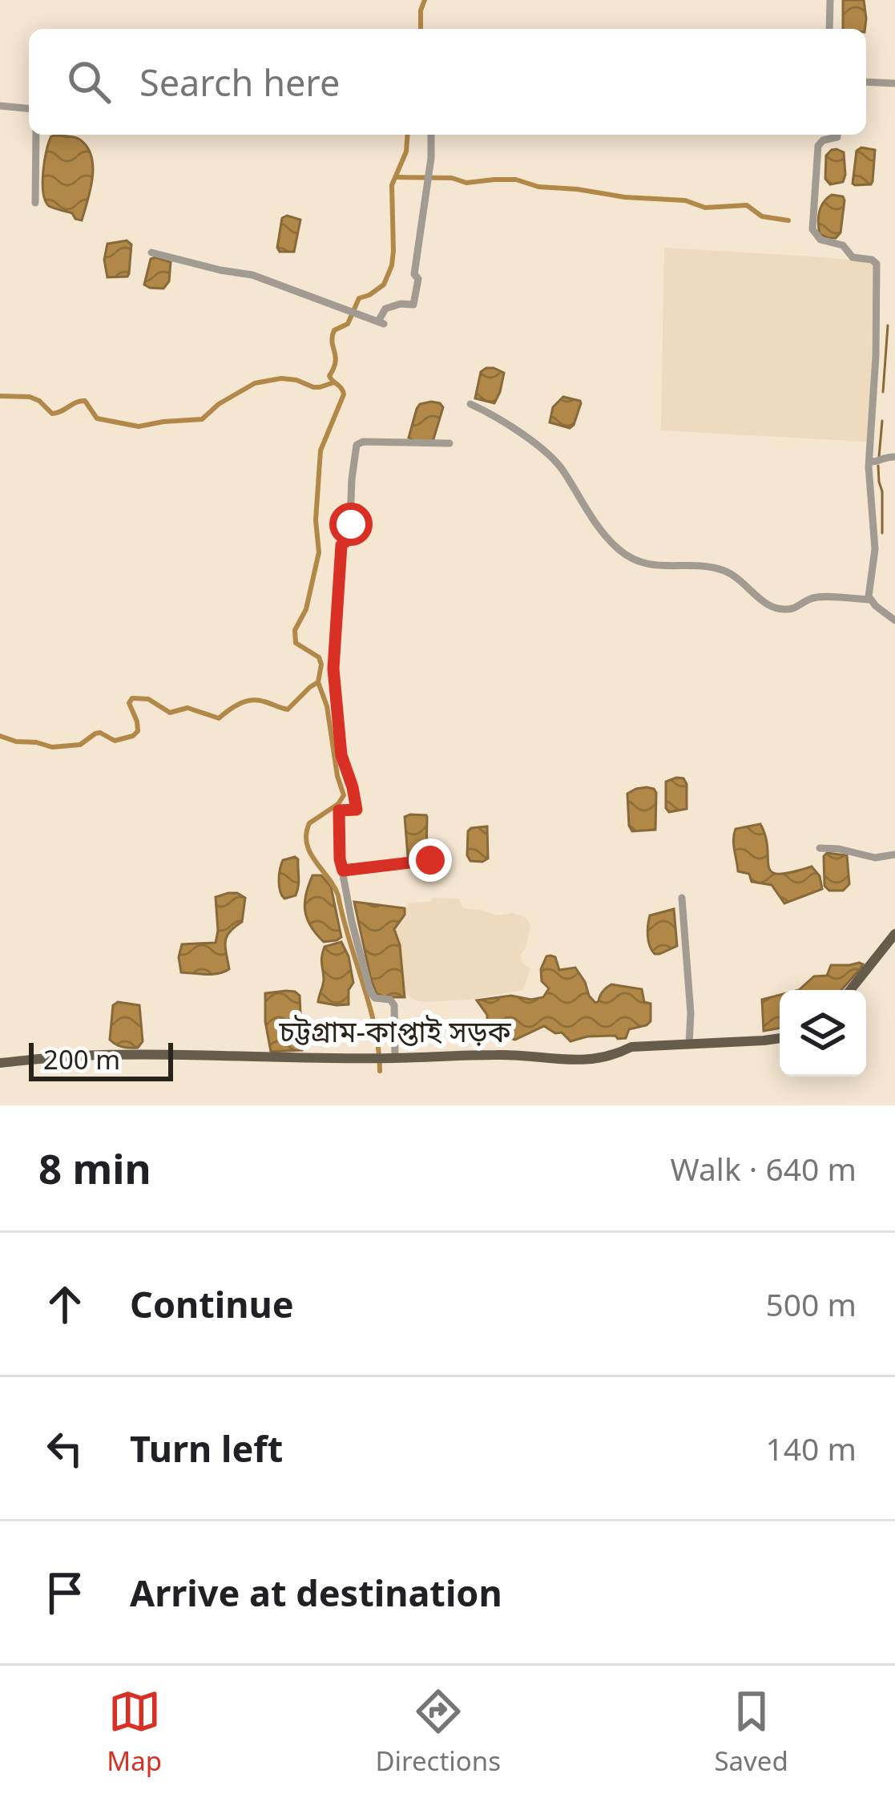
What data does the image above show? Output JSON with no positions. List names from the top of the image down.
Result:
{
  "streets": {
    "main road": ["চট্টগ্রাম-কাপ্তাই সড়ক"]
  },
  "scale_bar": "200 m",
  "page": {
    "search": "Search here",
    "scale": "200 m",
    "heading": ["8 min", "Walk · 640 m"],
    "list": [
      ["Continue", "500 m"],
      ["Turn left", "140 m"],
      "Arrive at destination"
    ],
    "nav": ["Map", "Directions", "Saved"]
  }
}
